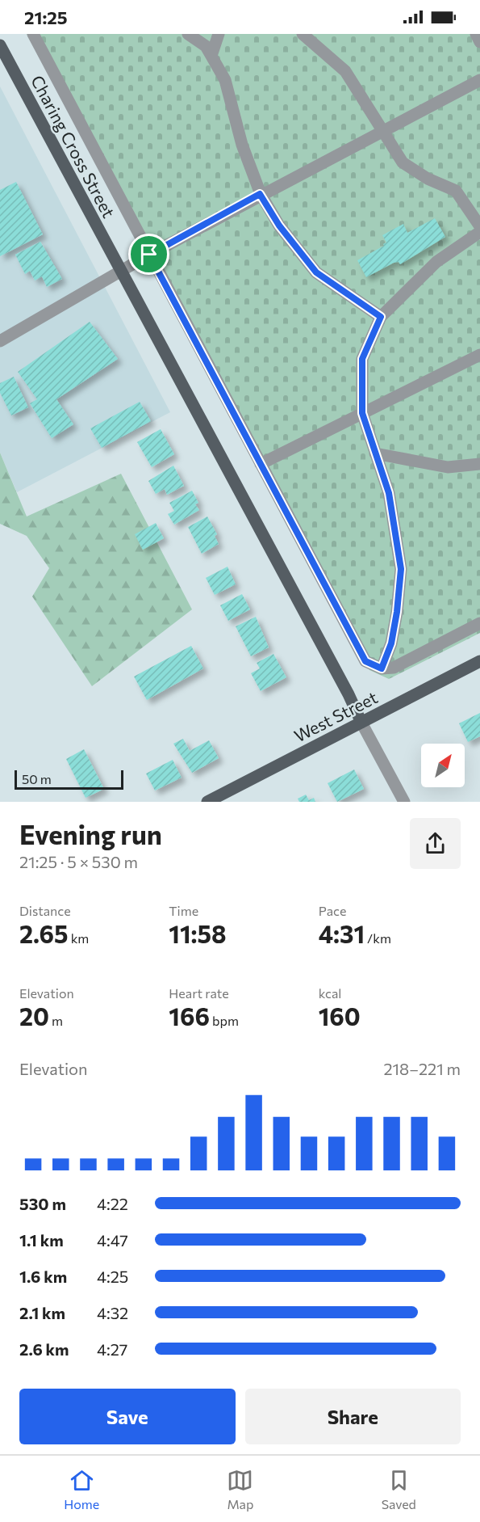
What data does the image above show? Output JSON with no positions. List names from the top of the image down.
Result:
{
  "streets": {
    "main road": ["Charing Cross Street", "West Street"]
  },
  "crossings": [
    ["Charing Cross Street", "West Street"]
  ],
  "scale_bar": "50 m",
  "north": "top right",
  "page": {
    "status": "21:25",
    "scale": "50 m",
    "heading": ["Evening run", "21:25 · 5 × 530 m"],
    "stats": [
      ["Distance", "2.65 km"],
      ["Time", "11:58"],
      ["Pace", "4:31 /km"],
      ["Elevation", "20 m"],
      ["Heart rate", "166 bpm"],
      ["kcal", "160"]
    ],
    "chart": ["Elevation", "218–221 m"],
    "list": [
      {
        "name": "530 m",
        "note": "4:22"
      },
      {
        "name": "1.1 km",
        "note": "4:47"
      },
      {
        "name": "1.6 km",
        "note": "4:25"
      },
      {
        "name": "2.1 km",
        "note": "4:32"
      },
      {
        "name": "2.6 km",
        "note": "4:27"
      }
    ],
    "buttons": ["Save", "Share"],
    "tabs": ["Home", "Map", "Saved"]
  }
}
